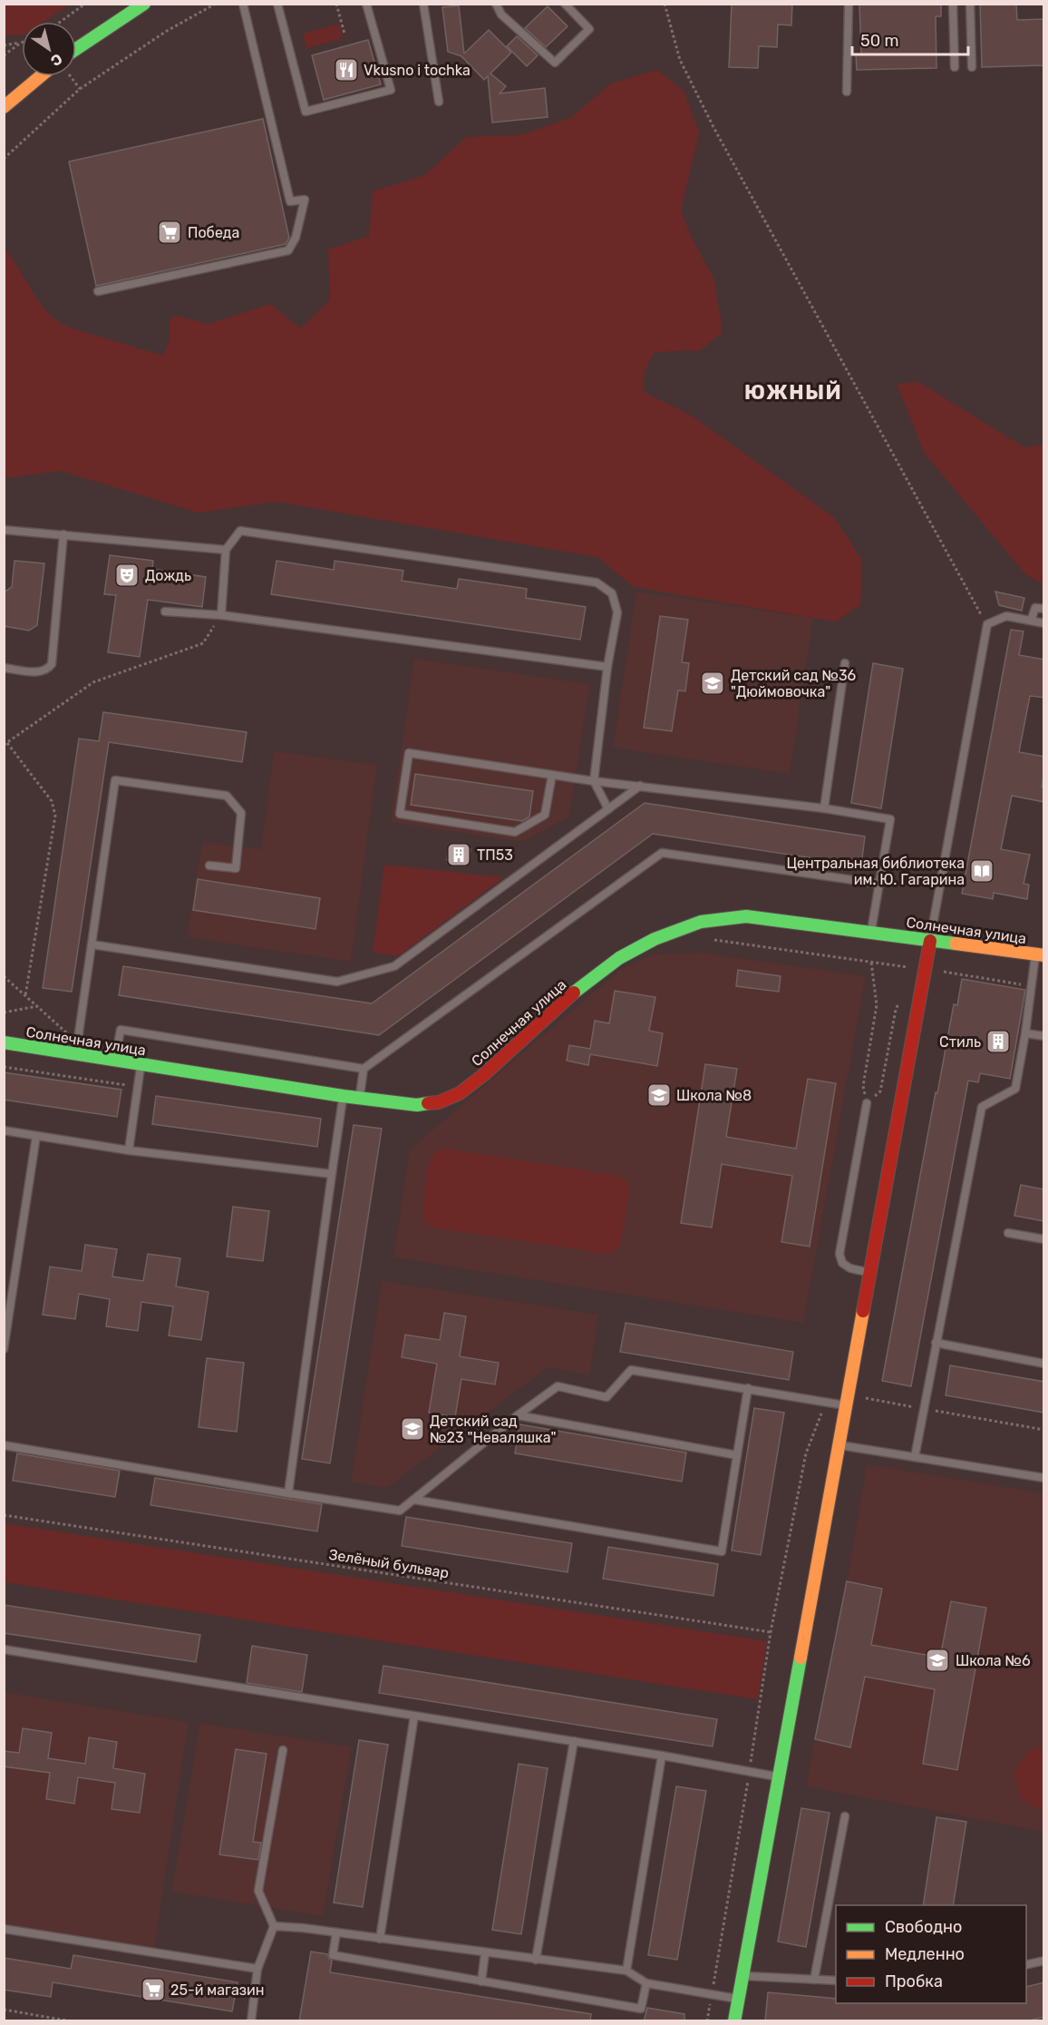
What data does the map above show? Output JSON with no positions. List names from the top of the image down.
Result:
{
  "streets": {
    "street": ["Солнечная улица"],
    "path": ["Зелёный бульвар"]
  },
  "districts": ["ЮЖНЫЙ"],
  "places": {
    "restaurant": ["Vkusno i tochka"],
    "supermarket": ["Победа", "25-й магазин"],
    "theatre": ["Дождь"],
    "school or university": [
      "Детский сад №36 \"Дюймовочка\"",
      "Школа №8",
      "Детский сад №23 \"Неваляшка\"",
      "Школа №6"
    ],
    "building": ["ТП53", "Стиль"],
    "library": ["Центральная библиотека им. Ю. Гагарина"]
  },
  "legend": ["Свободно", "Медленно", "Пробка"],
  "scale_bar": "50 m",
  "north": "bottom right"
}
